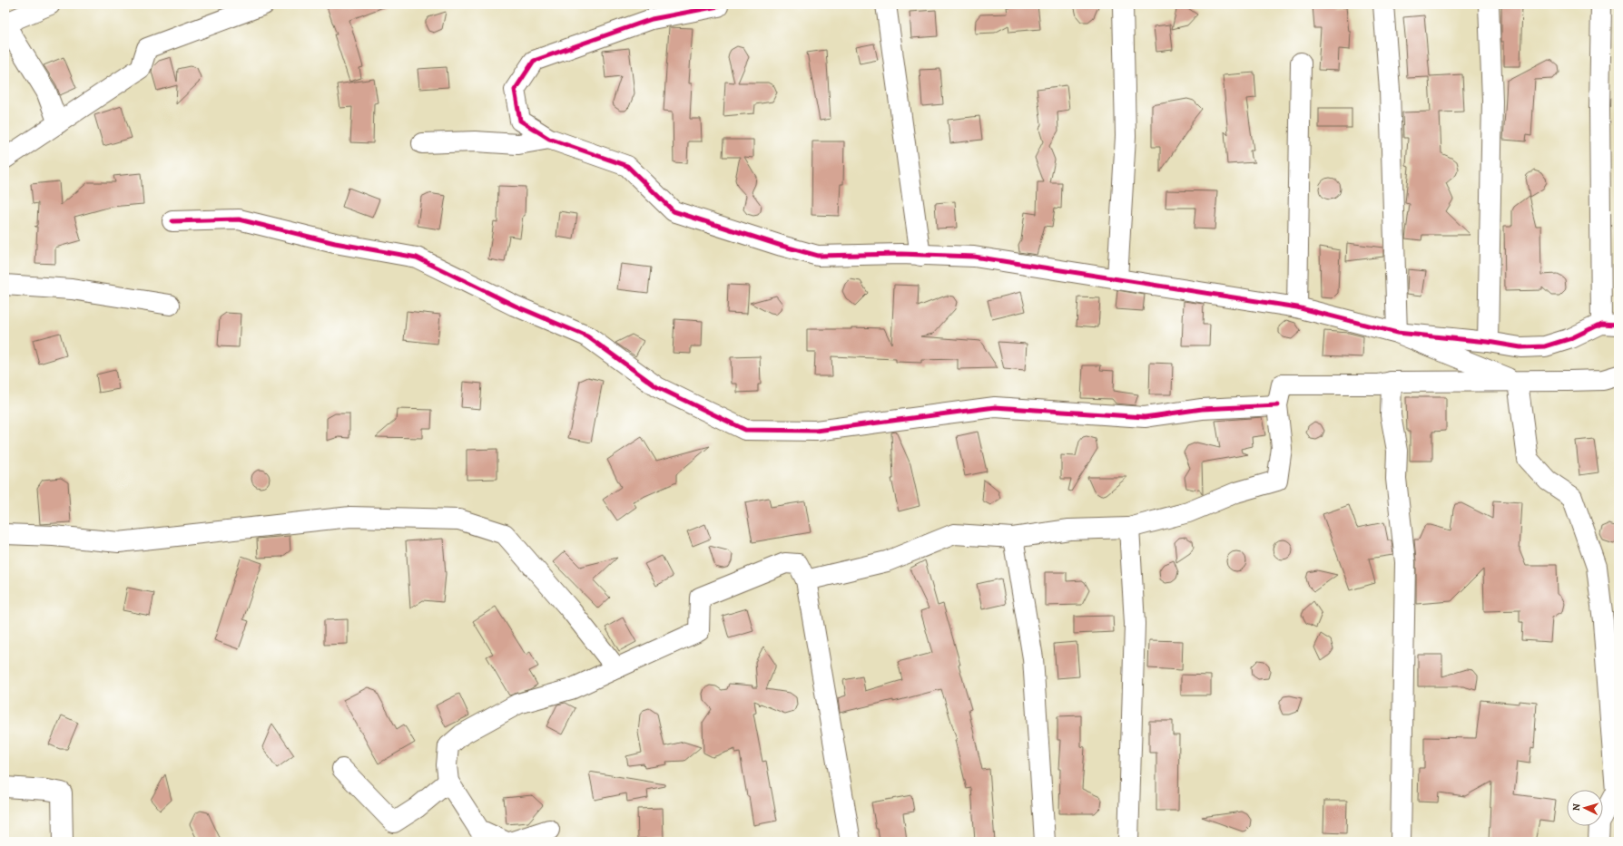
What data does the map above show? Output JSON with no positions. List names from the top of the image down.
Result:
{
  "north": "left"
}
